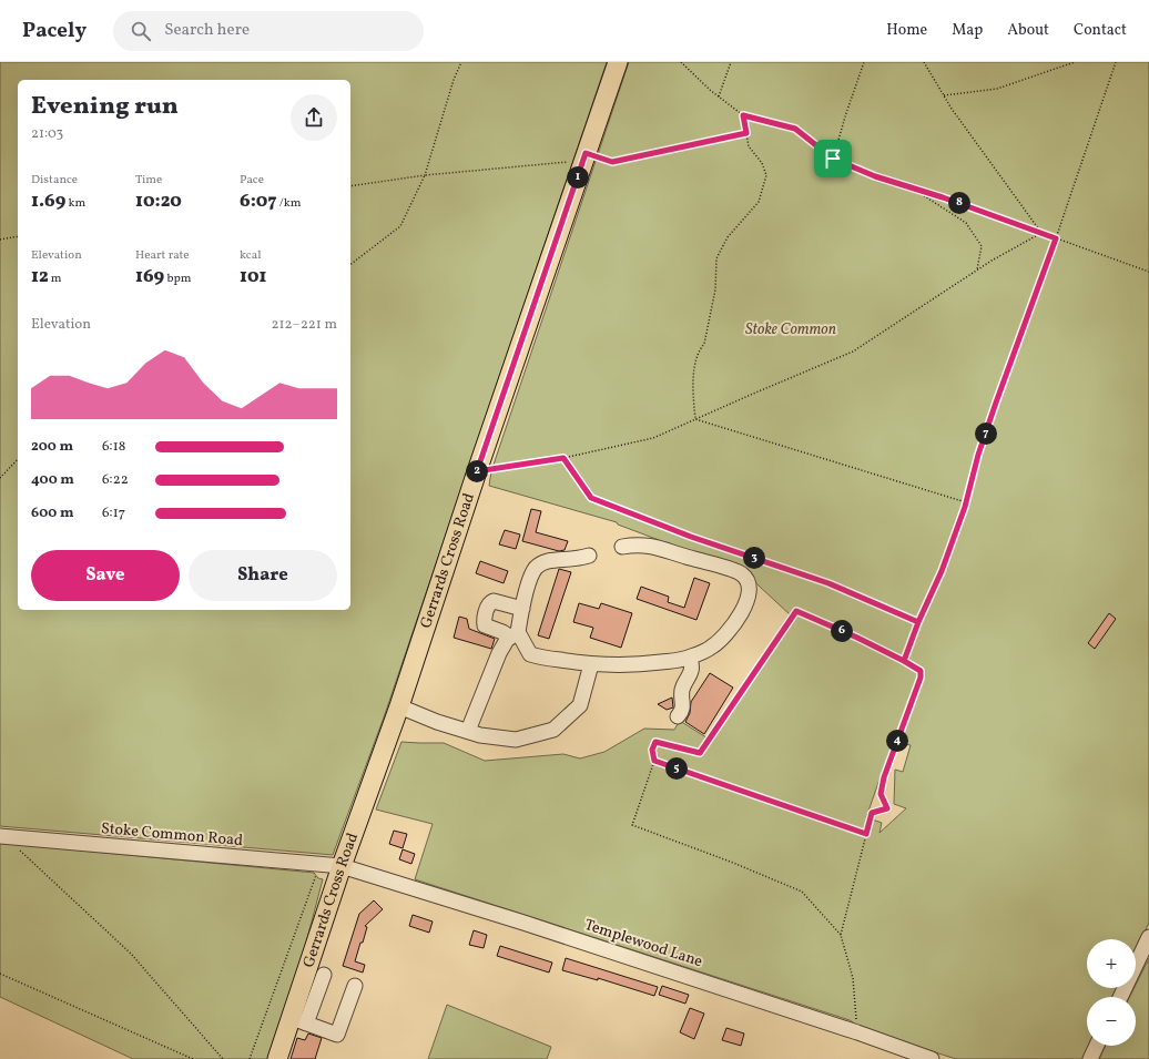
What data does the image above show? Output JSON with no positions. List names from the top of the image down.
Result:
{
  "streets": {
    "main road": ["Gerrards Cross Road"],
    "street": ["Stoke Common Road", "Templewood Lane"]
  },
  "crossings": [
    ["Gerrards Cross Road", "Stoke Common Road"],
    ["Gerrards Cross Road", "Templewood Lane"],
    ["Stoke Common Road", "Templewood Lane"]
  ],
  "parks": ["Stoke Common"],
  "page": {
    "header": "Pacely",
    "search": "Search here",
    "nav": [
      "Home",
      "Map",
      "About",
      "Contact"
    ],
    "heading": ["Evening run", "21:03"],
    "stats": [
      ["Distance", "1.69 km"],
      ["Time", "10:20"],
      ["Pace", "6:07 /km"],
      ["Elevation", "12 m"],
      ["Heart rate", "169 bpm"],
      ["kcal", "101"]
    ],
    "pins": [
      "1",
      "8",
      "7",
      "2",
      "3",
      "6",
      "4",
      "5"
    ],
    "chart": ["Elevation", "212–221 m"],
    "list": [
      {
        "name": "200 m",
        "note": "6:18"
      },
      {
        "name": "400 m",
        "note": "6:22"
      },
      {
        "name": "600 m",
        "note": "6:17"
      }
    ],
    "buttons": ["Save", "Share"],
    "map_buttons": ["+", "−"]
  }
}
